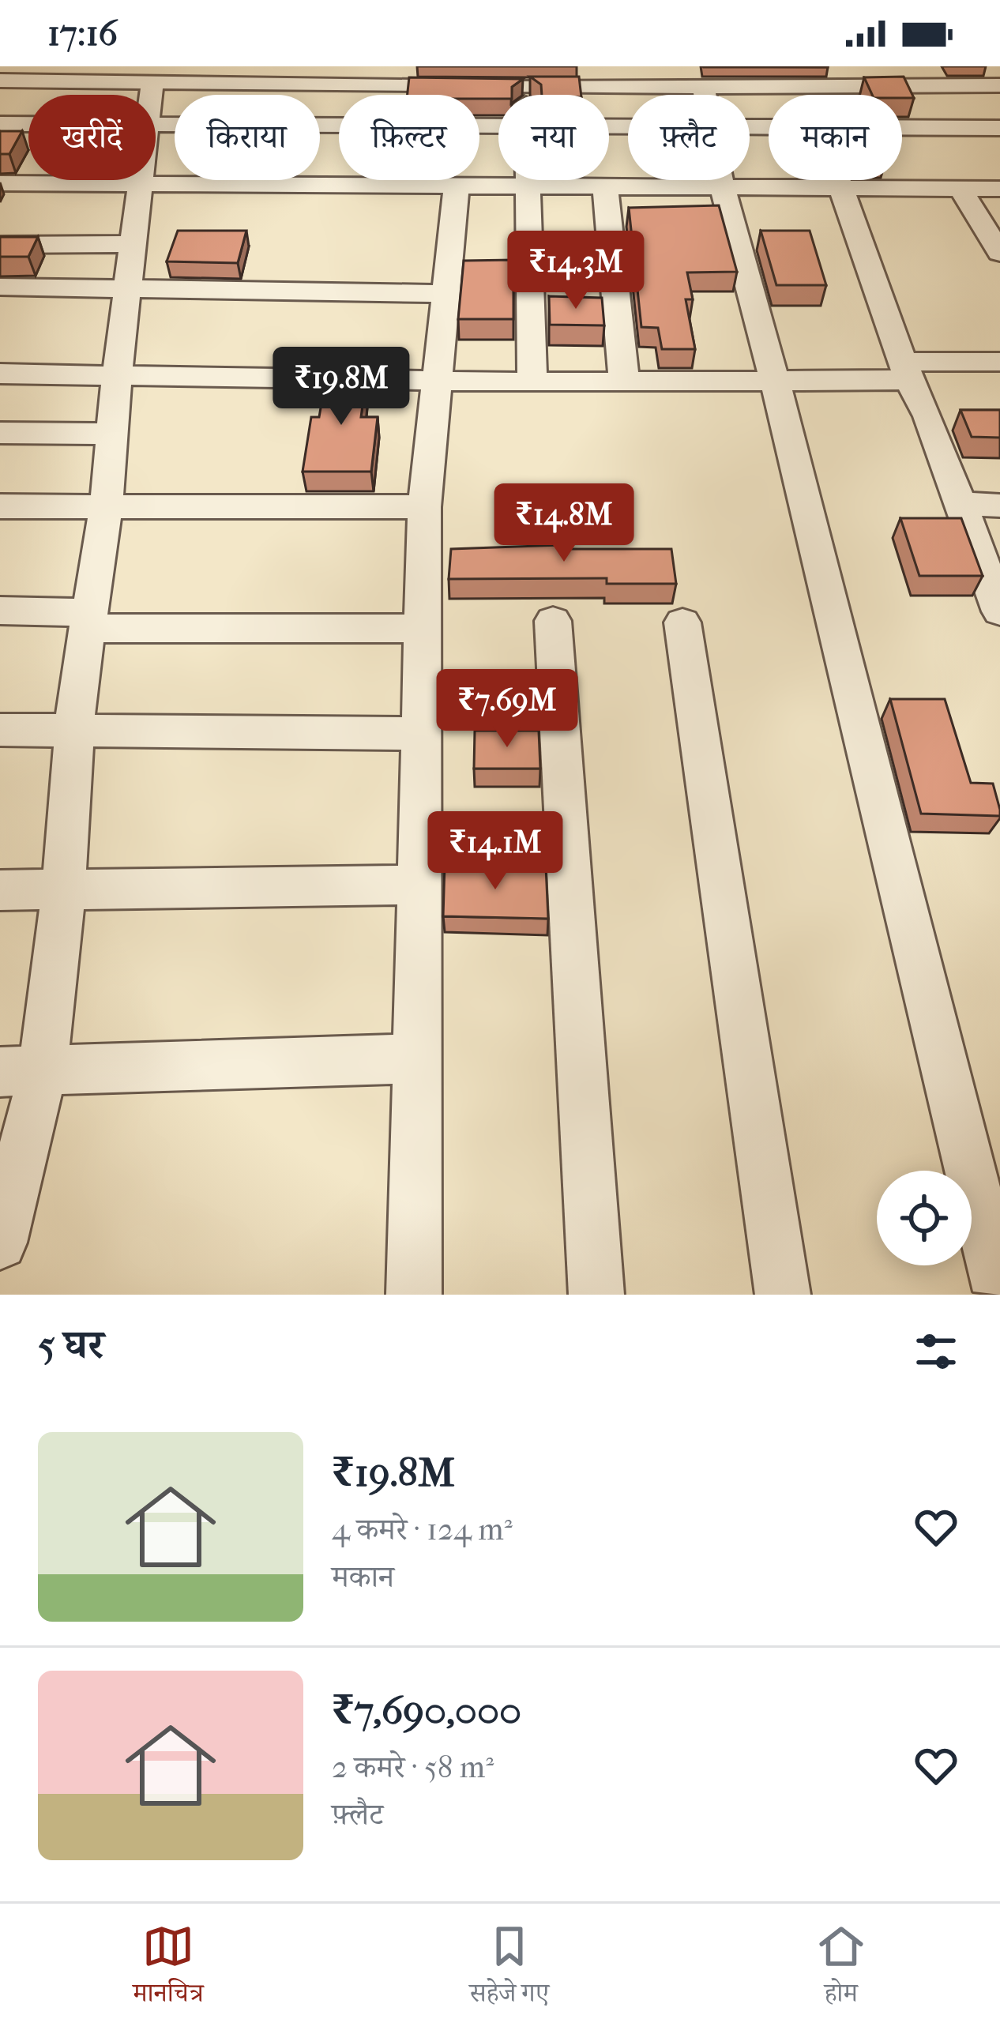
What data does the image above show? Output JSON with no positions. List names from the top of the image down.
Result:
{
  "page": {
    "status": "17:16",
    "chip": [
      "खरीदें",
      "किराया",
      "फ़िल्टर",
      "नया",
      "फ़्लैट",
      "मकान"
    ],
    "price": [
      "₹14.3M",
      "₹19.8M",
      "₹14.8M",
      "₹7.69M",
      "₹14.1M"
    ],
    "heading": "5 घर",
    "list": [
      {
        "name": "₹19.8M",
        "note": "4 कमरे · 124 m² · मकान"
      },
      {
        "name": "₹7,690,000",
        "note": "2 कमरे · 58 m² · फ़्लैट"
      }
    ],
    "tabs": ["मानचित्र", "सहेजे गए", "होम"]
  }
}
